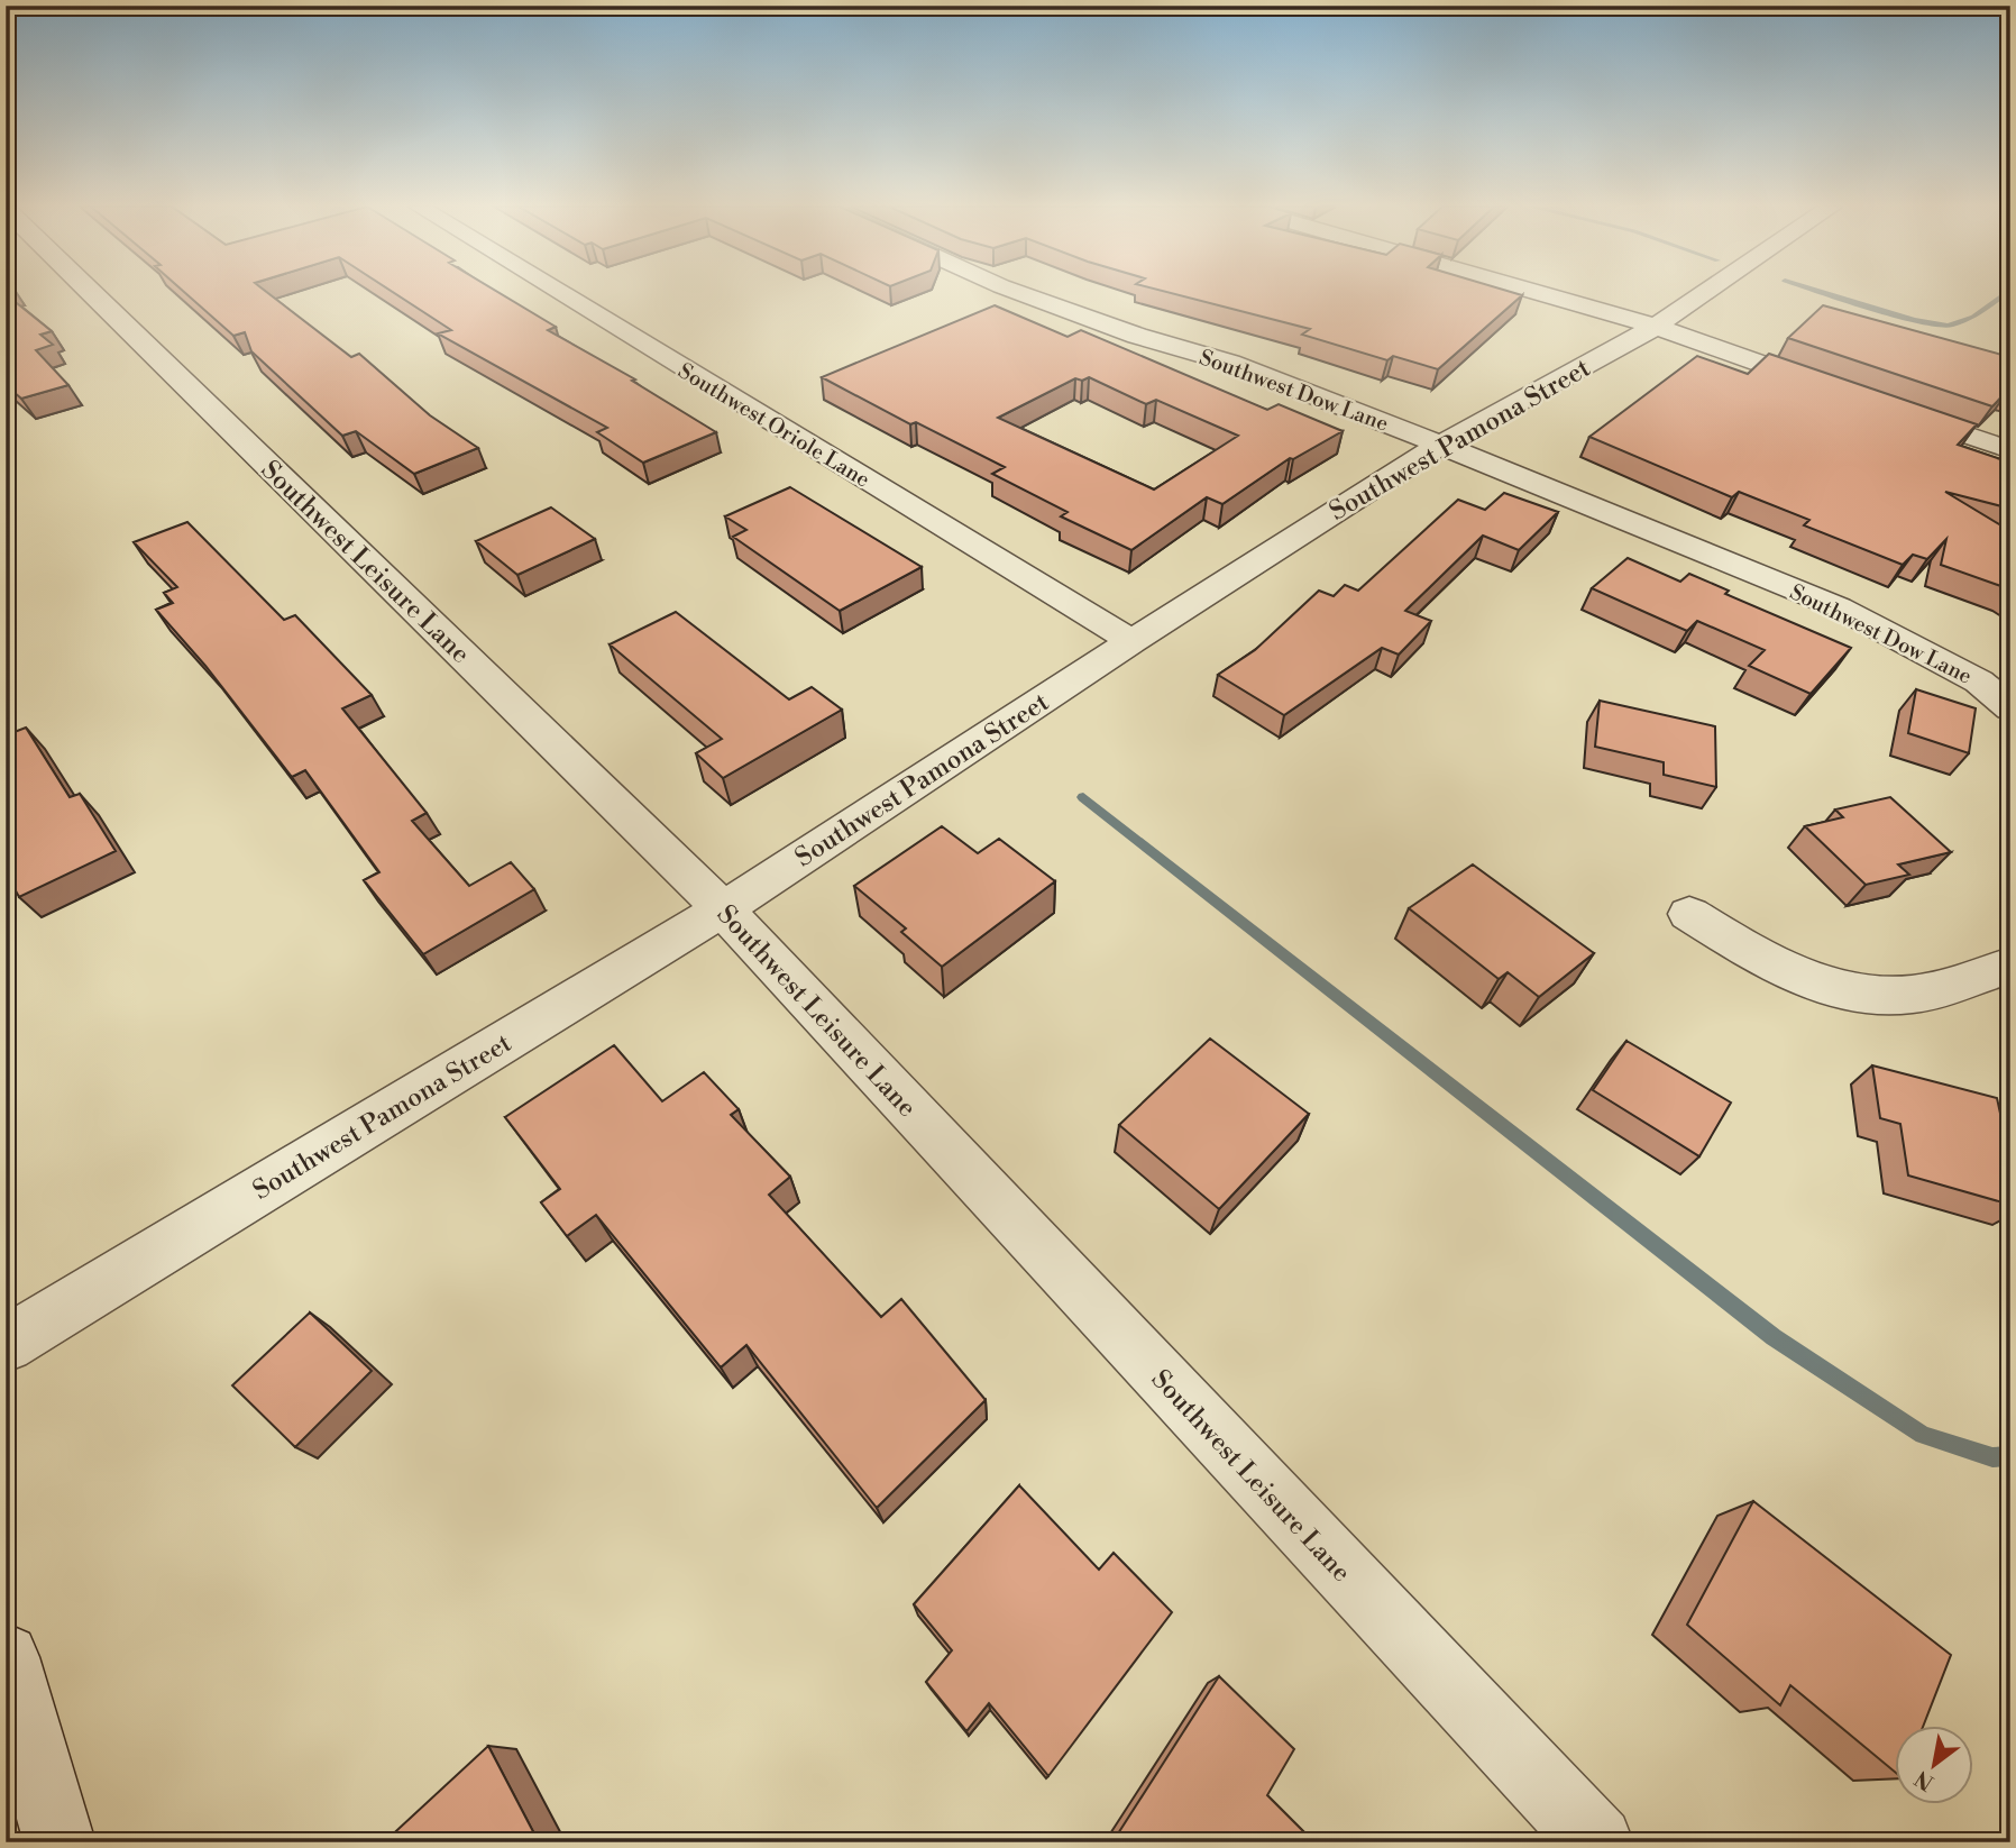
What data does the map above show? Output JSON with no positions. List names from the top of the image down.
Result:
{
  "streets": {
    "street": [
      "Southwest Dow Lane",
      "Southwest Oriole Lane",
      "Southwest Pamona Street",
      "Southwest Leisure Lane"
    ]
  },
  "crossings": [
    ["Southwest Dow Lane", "Southwest Pamona Street"],
    ["Southwest Oriole Lane", "Southwest Pamona Street"],
    ["Southwest Pamona Street", "Southwest Leisure Lane"]
  ],
  "north": "bottom left"
}
